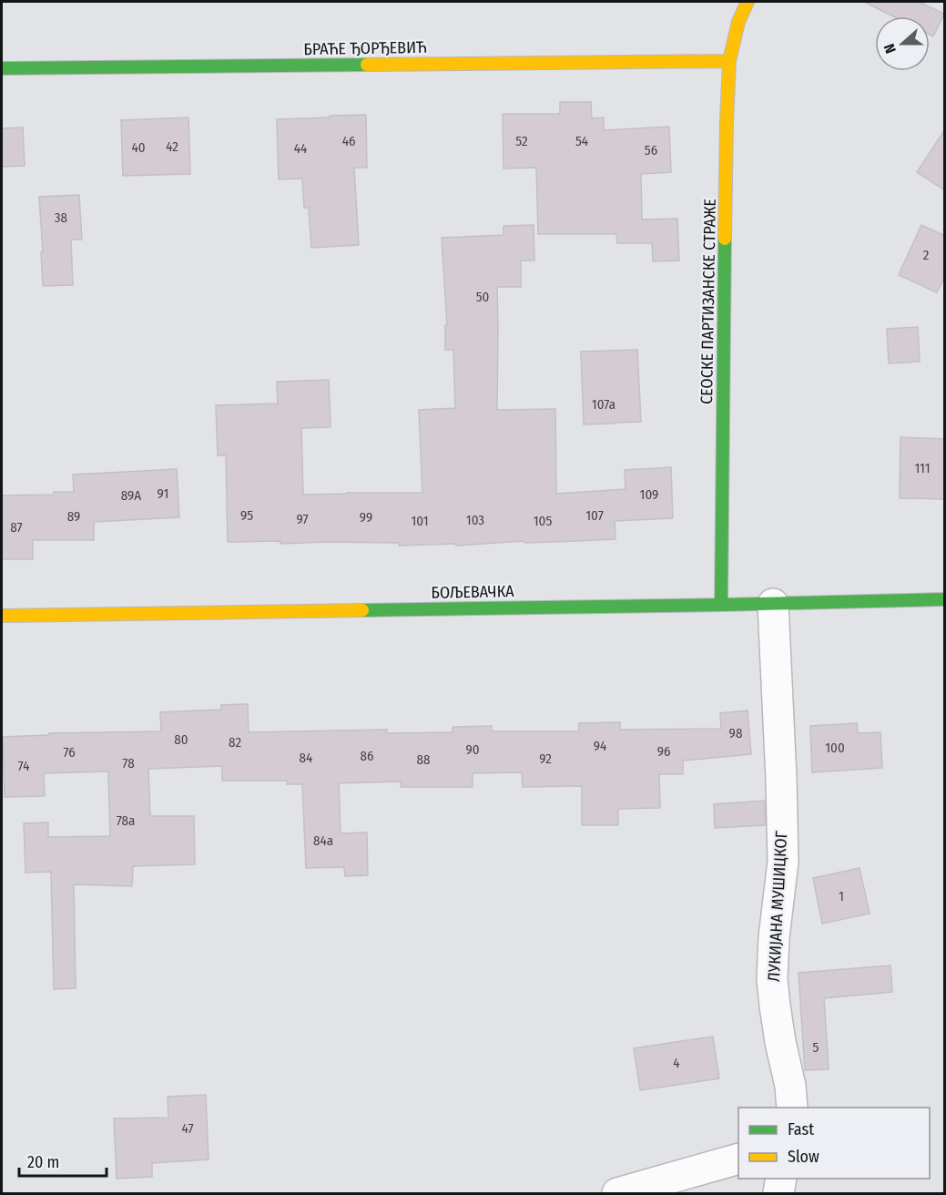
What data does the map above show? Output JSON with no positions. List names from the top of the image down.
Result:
{
  "streets": {
    "street": [
      "БРАЋЕ ЂОРЂЕВИЋ",
      "СЕОСКЕ ПАРТИЗАНСКЕ СТРАЖЕ",
      "БОЉЕВАЧКА",
      "ЛУКИЈАНА МУШИЦКОГ"
    ]
  },
  "crossings": [
    ["БРАЋЕ ЂОРЂЕВИЋ", "СЕОСКЕ ПАРТИЗАНСКЕ СТРАЖЕ"],
    ["СЕОСКЕ ПАРТИЗАНСКЕ СТРАЖЕ", "БОЉЕВАЧКА"],
    ["БОЉЕВАЧКА", "ЛУКИЈАНА МУШИЦКОГ"]
  ],
  "house_numbers": [
    "46",
    "52",
    "54",
    "42",
    "40",
    "44",
    "56",
    "38",
    "2",
    "50",
    "107a",
    "111",
    "91",
    "109",
    "89A",
    "95",
    "107",
    "89",
    "99",
    "97",
    "103",
    "101",
    "105",
    "87",
    "98",
    "80",
    "82",
    "94",
    "100",
    "90",
    "96",
    "76",
    "86",
    "84",
    "92",
    "88",
    "78",
    "74",
    "78a",
    "84a",
    "1",
    "5",
    "4",
    "47"
  ],
  "legend": ["Fast", "Slow"],
  "scale_bar": "20 m",
  "north": "left"
}
